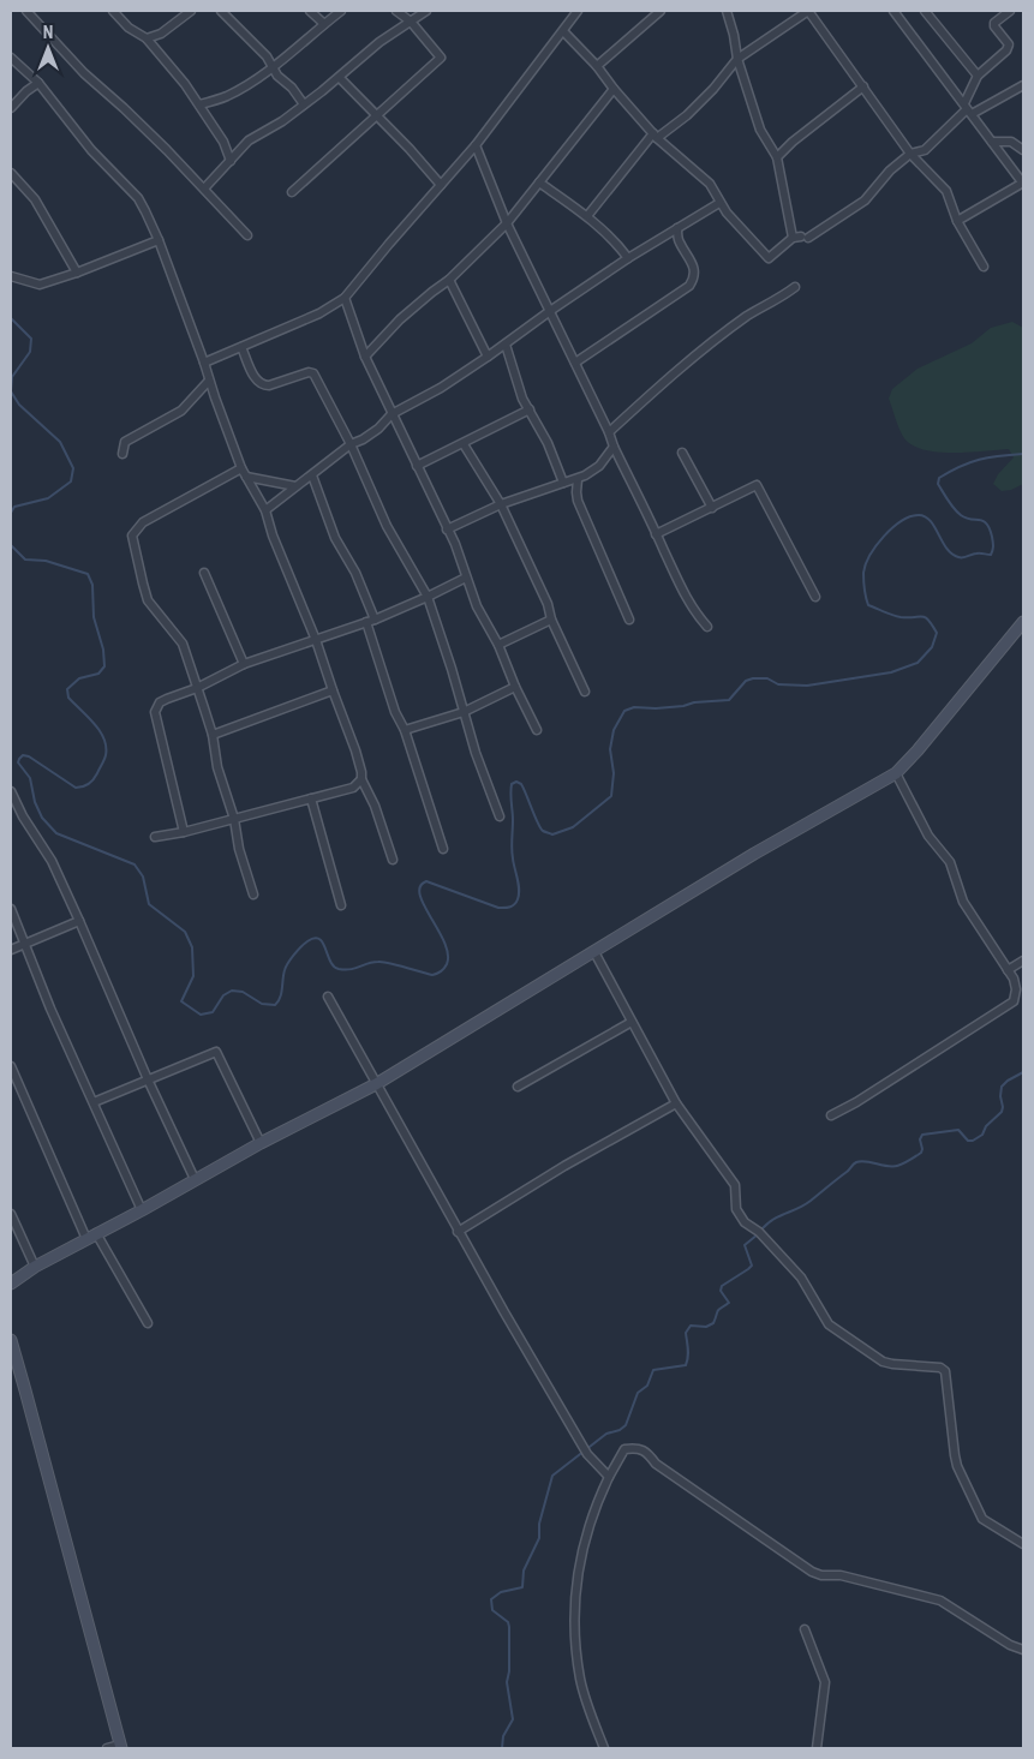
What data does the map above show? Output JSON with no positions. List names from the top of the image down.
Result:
{
  "north": "top"
}
